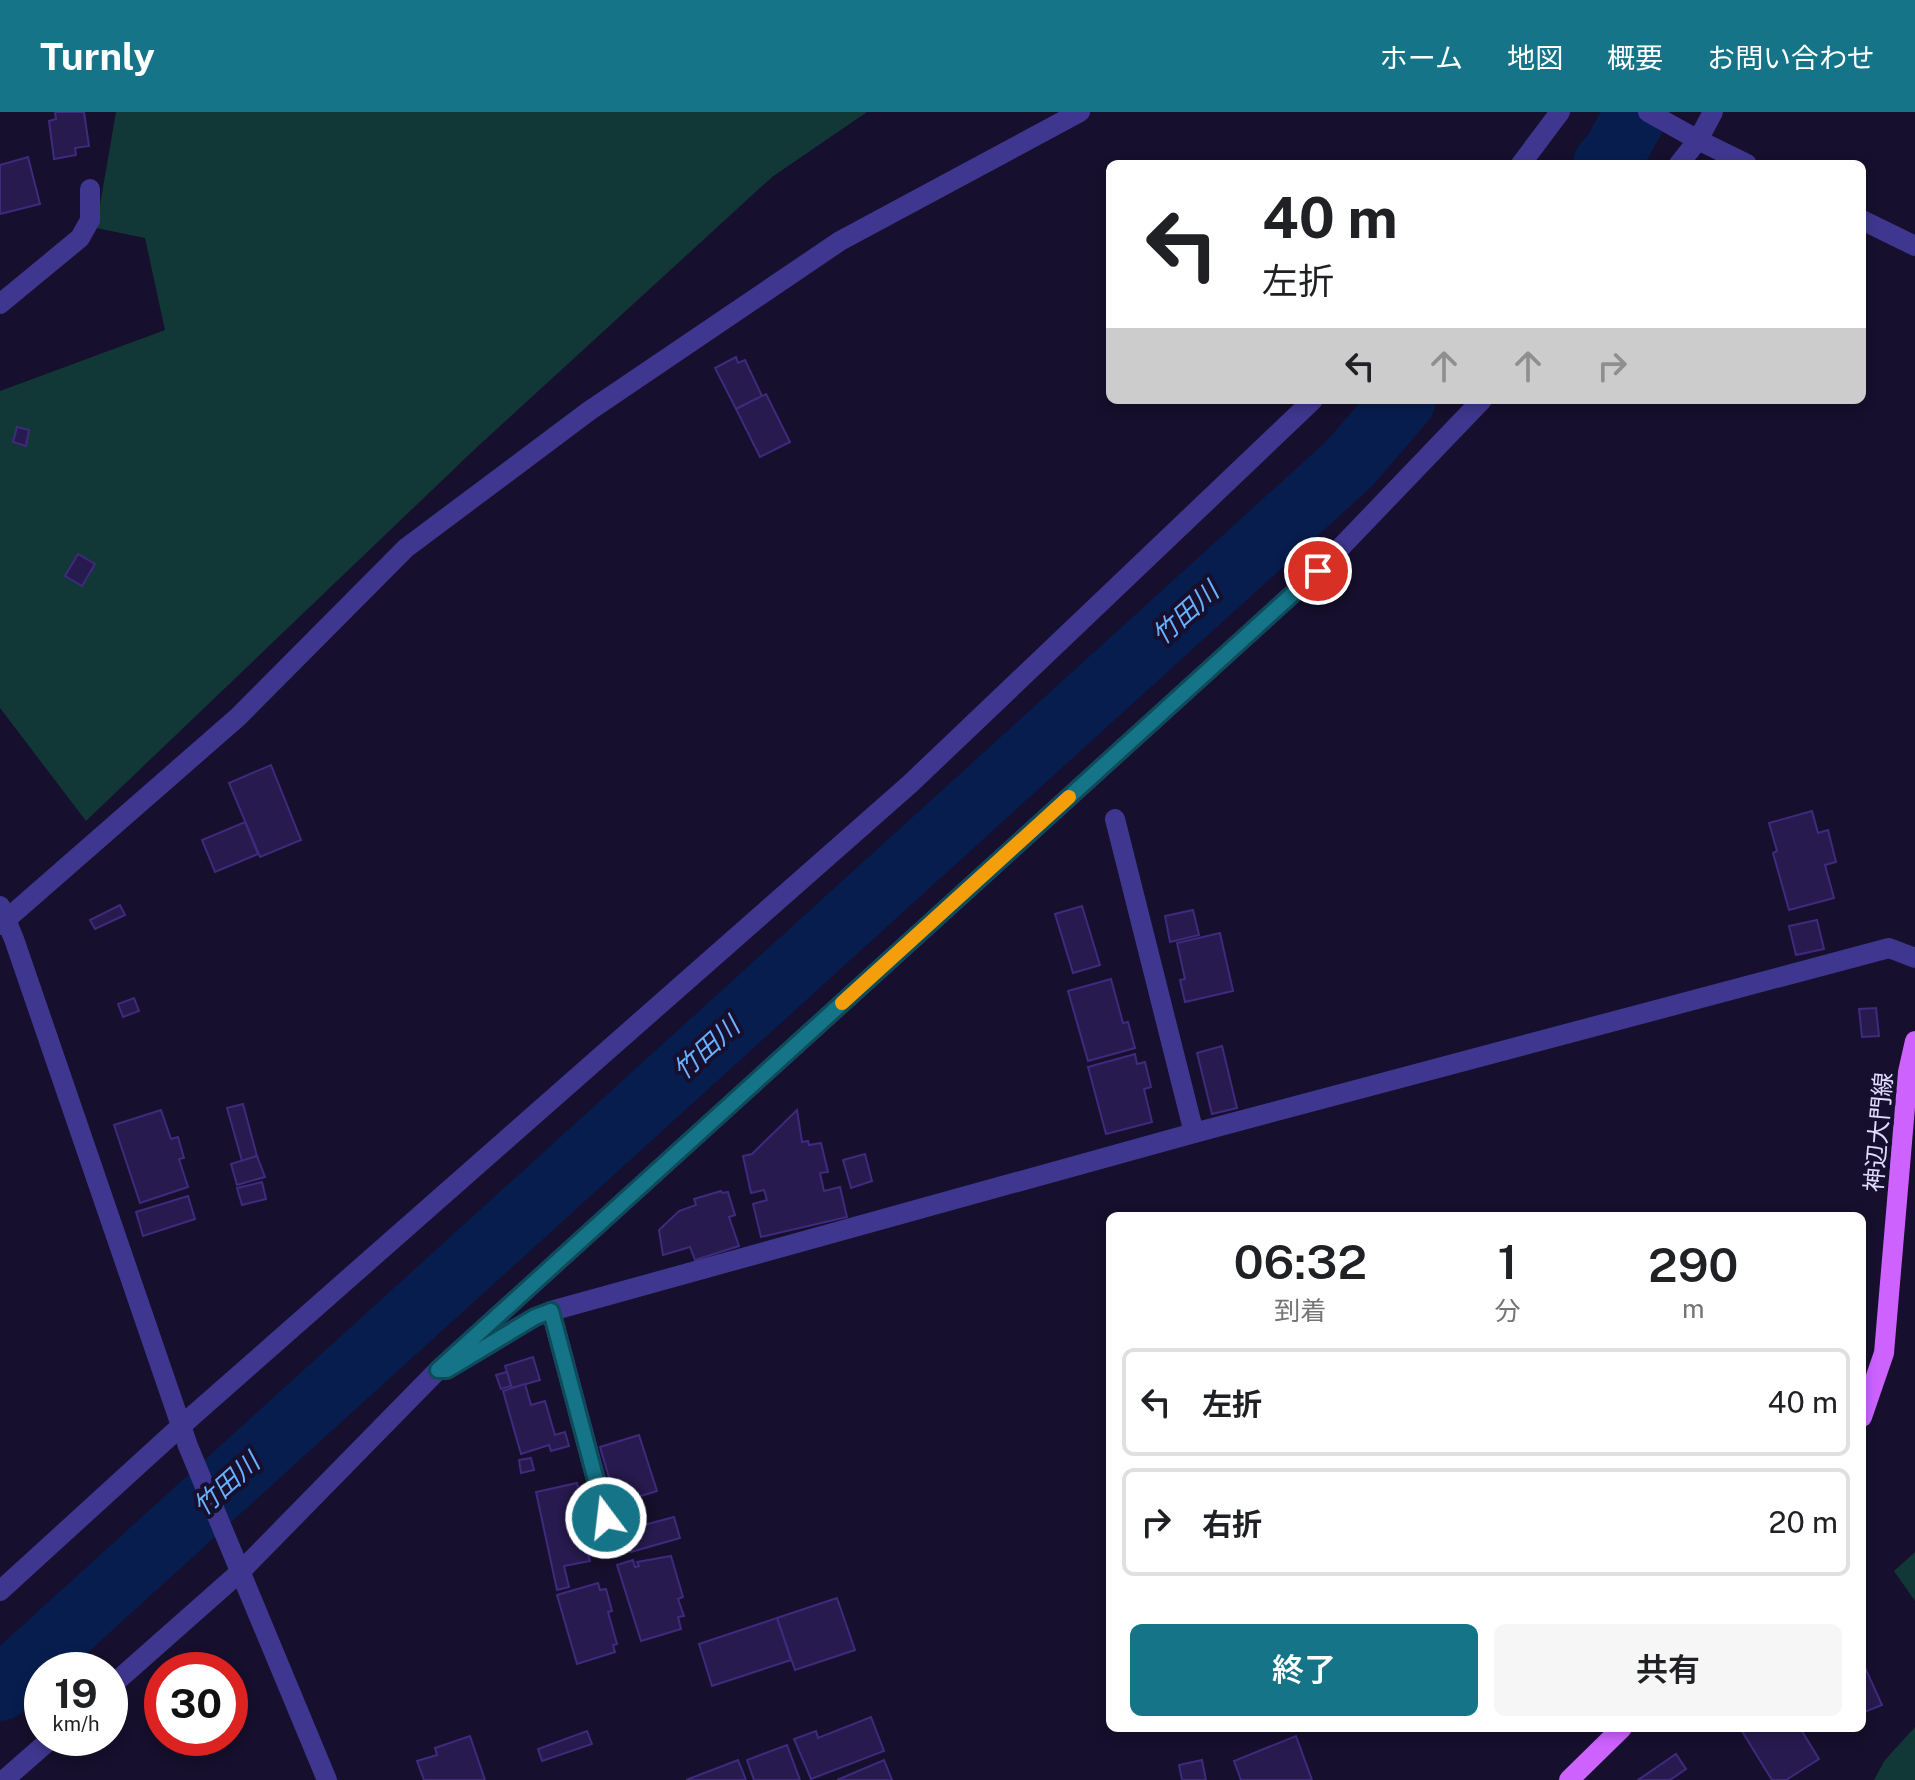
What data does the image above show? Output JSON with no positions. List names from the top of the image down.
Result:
{
  "streets": {
    "main road": ["神辺大門線"]
  },
  "water": ["竹田川"],
  "page": {
    "header": "Turnly",
    "nav": [
      "ホーム",
      "地図",
      "概要",
      "お問い合わせ"
    ],
    "turn": ["40 m", "左折"],
    "eta": [
      "06:32",
      "到着",
      "1",
      "分",
      "290",
      "m"
    ],
    "list": [
      {
        "name": "左折",
        "value": "40 m"
      },
      {
        "name": "右折",
        "value": "20 m"
      }
    ],
    "buttons": ["終了", "共有"],
    "speed": "19 km/h",
    "limit": "30"
  }
}
